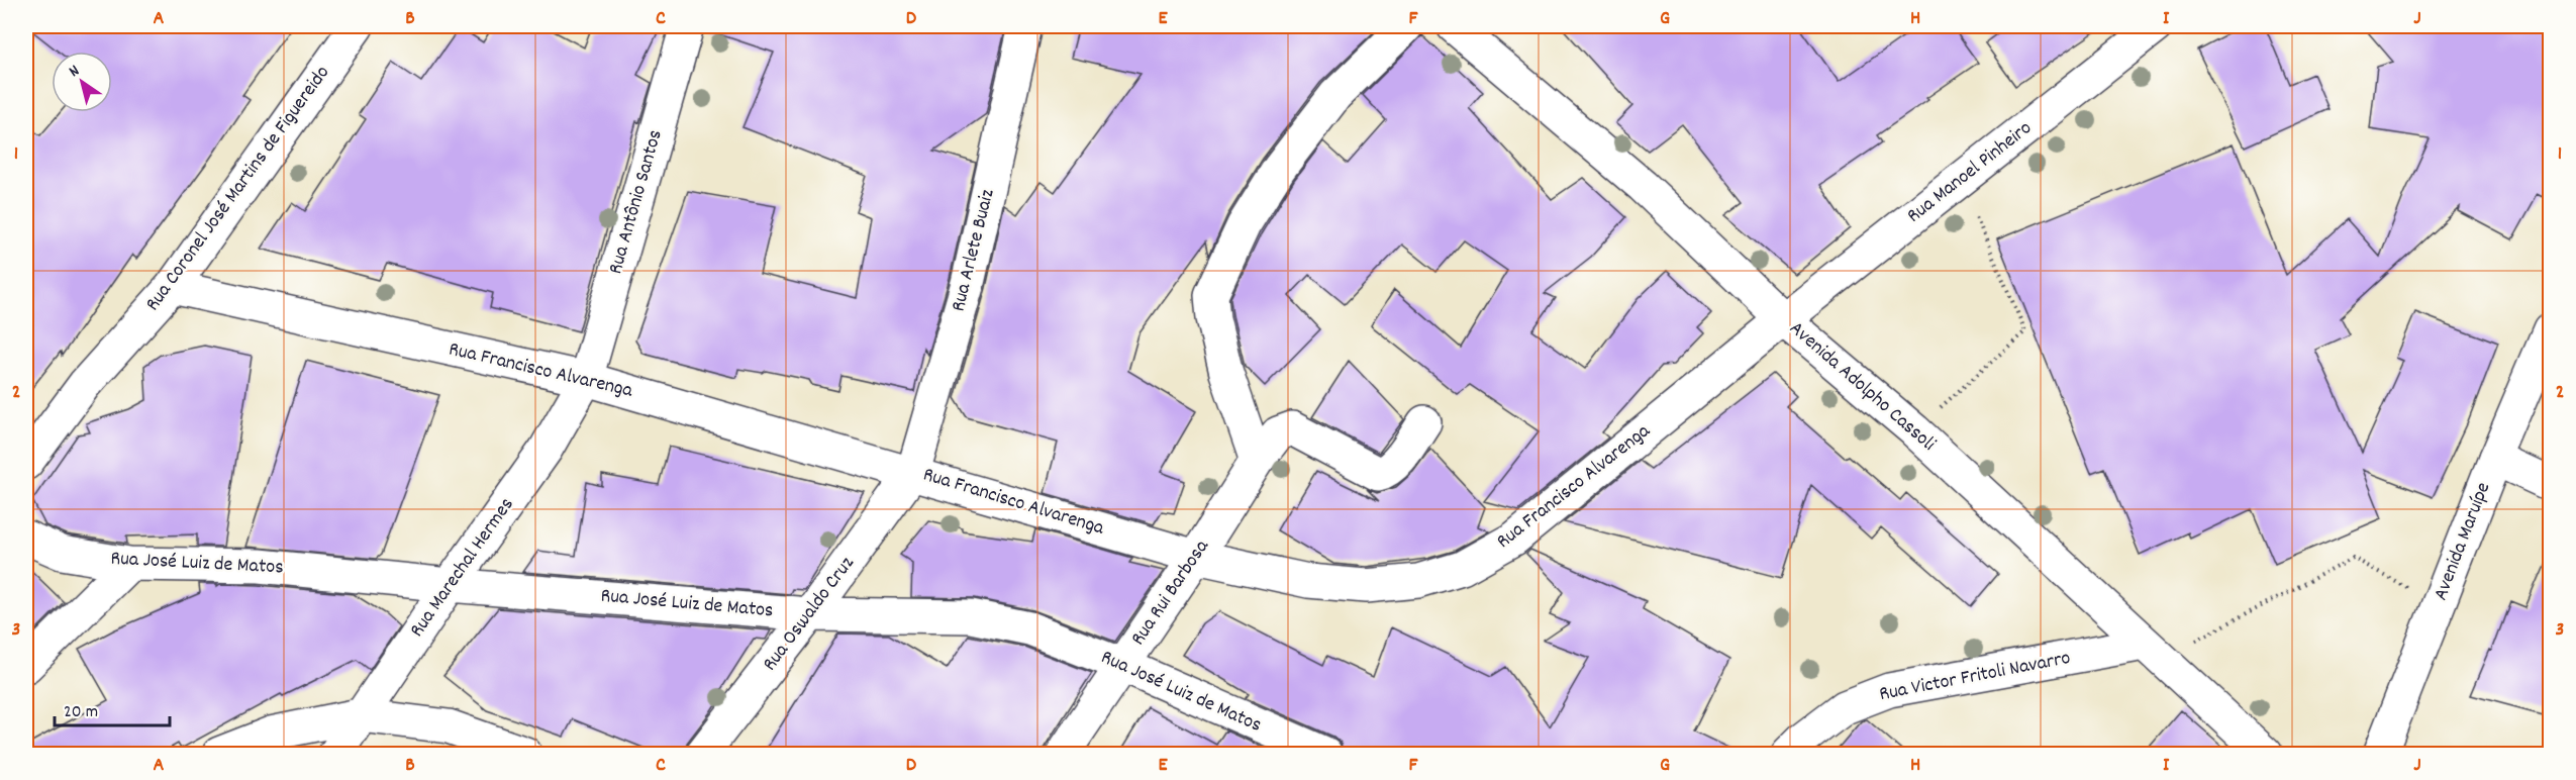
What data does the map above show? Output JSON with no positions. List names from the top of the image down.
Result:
{
  "streets": {
    "street": [
      "Rua Manoel Pinheiro",
      "Rua Coronel José Martins de Figuereido",
      "Rua Antônio Santos",
      "Rua Arlete Buaiz",
      "Rua Francisco Alvarenga",
      "Avenida Adolpho Cassoli",
      "Avenida Maruípe",
      "Rua José Luiz de Matos",
      "Rua Marechal Hermes",
      "Rua Rui Barbosa",
      "Rua Oswaldo Cruz",
      "Rua Victor Fritoli Navarro"
    ]
  },
  "crossings": [
    ["Rua Manoel Pinheiro", "Rua Francisco Alvarenga"],
    ["Rua Manoel Pinheiro", "Avenida Adolpho Cassoli"],
    ["Rua Coronel José Martins de Figuereido", "Rua Francisco Alvarenga"],
    ["Rua Antônio Santos", "Rua Francisco Alvarenga"],
    ["Rua Antônio Santos", "Rua Marechal Hermes"],
    ["Rua Arlete Buaiz", "Rua Francisco Alvarenga"],
    ["Rua Arlete Buaiz", "Rua Oswaldo Cruz"],
    ["Rua Francisco Alvarenga", "Avenida Adolpho Cassoli"],
    ["Rua Francisco Alvarenga", "Rua Marechal Hermes"],
    ["Rua Francisco Alvarenga", "Rua Rui Barbosa"],
    ["Rua Francisco Alvarenga", "Rua Oswaldo Cruz"],
    ["Avenida Adolpho Cassoli", "Rua Victor Fritoli Navarro"],
    ["Rua José Luiz de Matos", "Rua Marechal Hermes"],
    ["Rua José Luiz de Matos", "Rua Rui Barbosa"],
    ["Rua José Luiz de Matos", "Rua Oswaldo Cruz"]
  ],
  "scale_bar": "20 m",
  "north": "top left",
  "grid": {
    "columns": [
      "A",
      "B",
      "C",
      "D",
      "E",
      "F",
      "G",
      "H",
      "I",
      "J"
    ],
    "rows": ["1", "2", "3"]
  }
}
